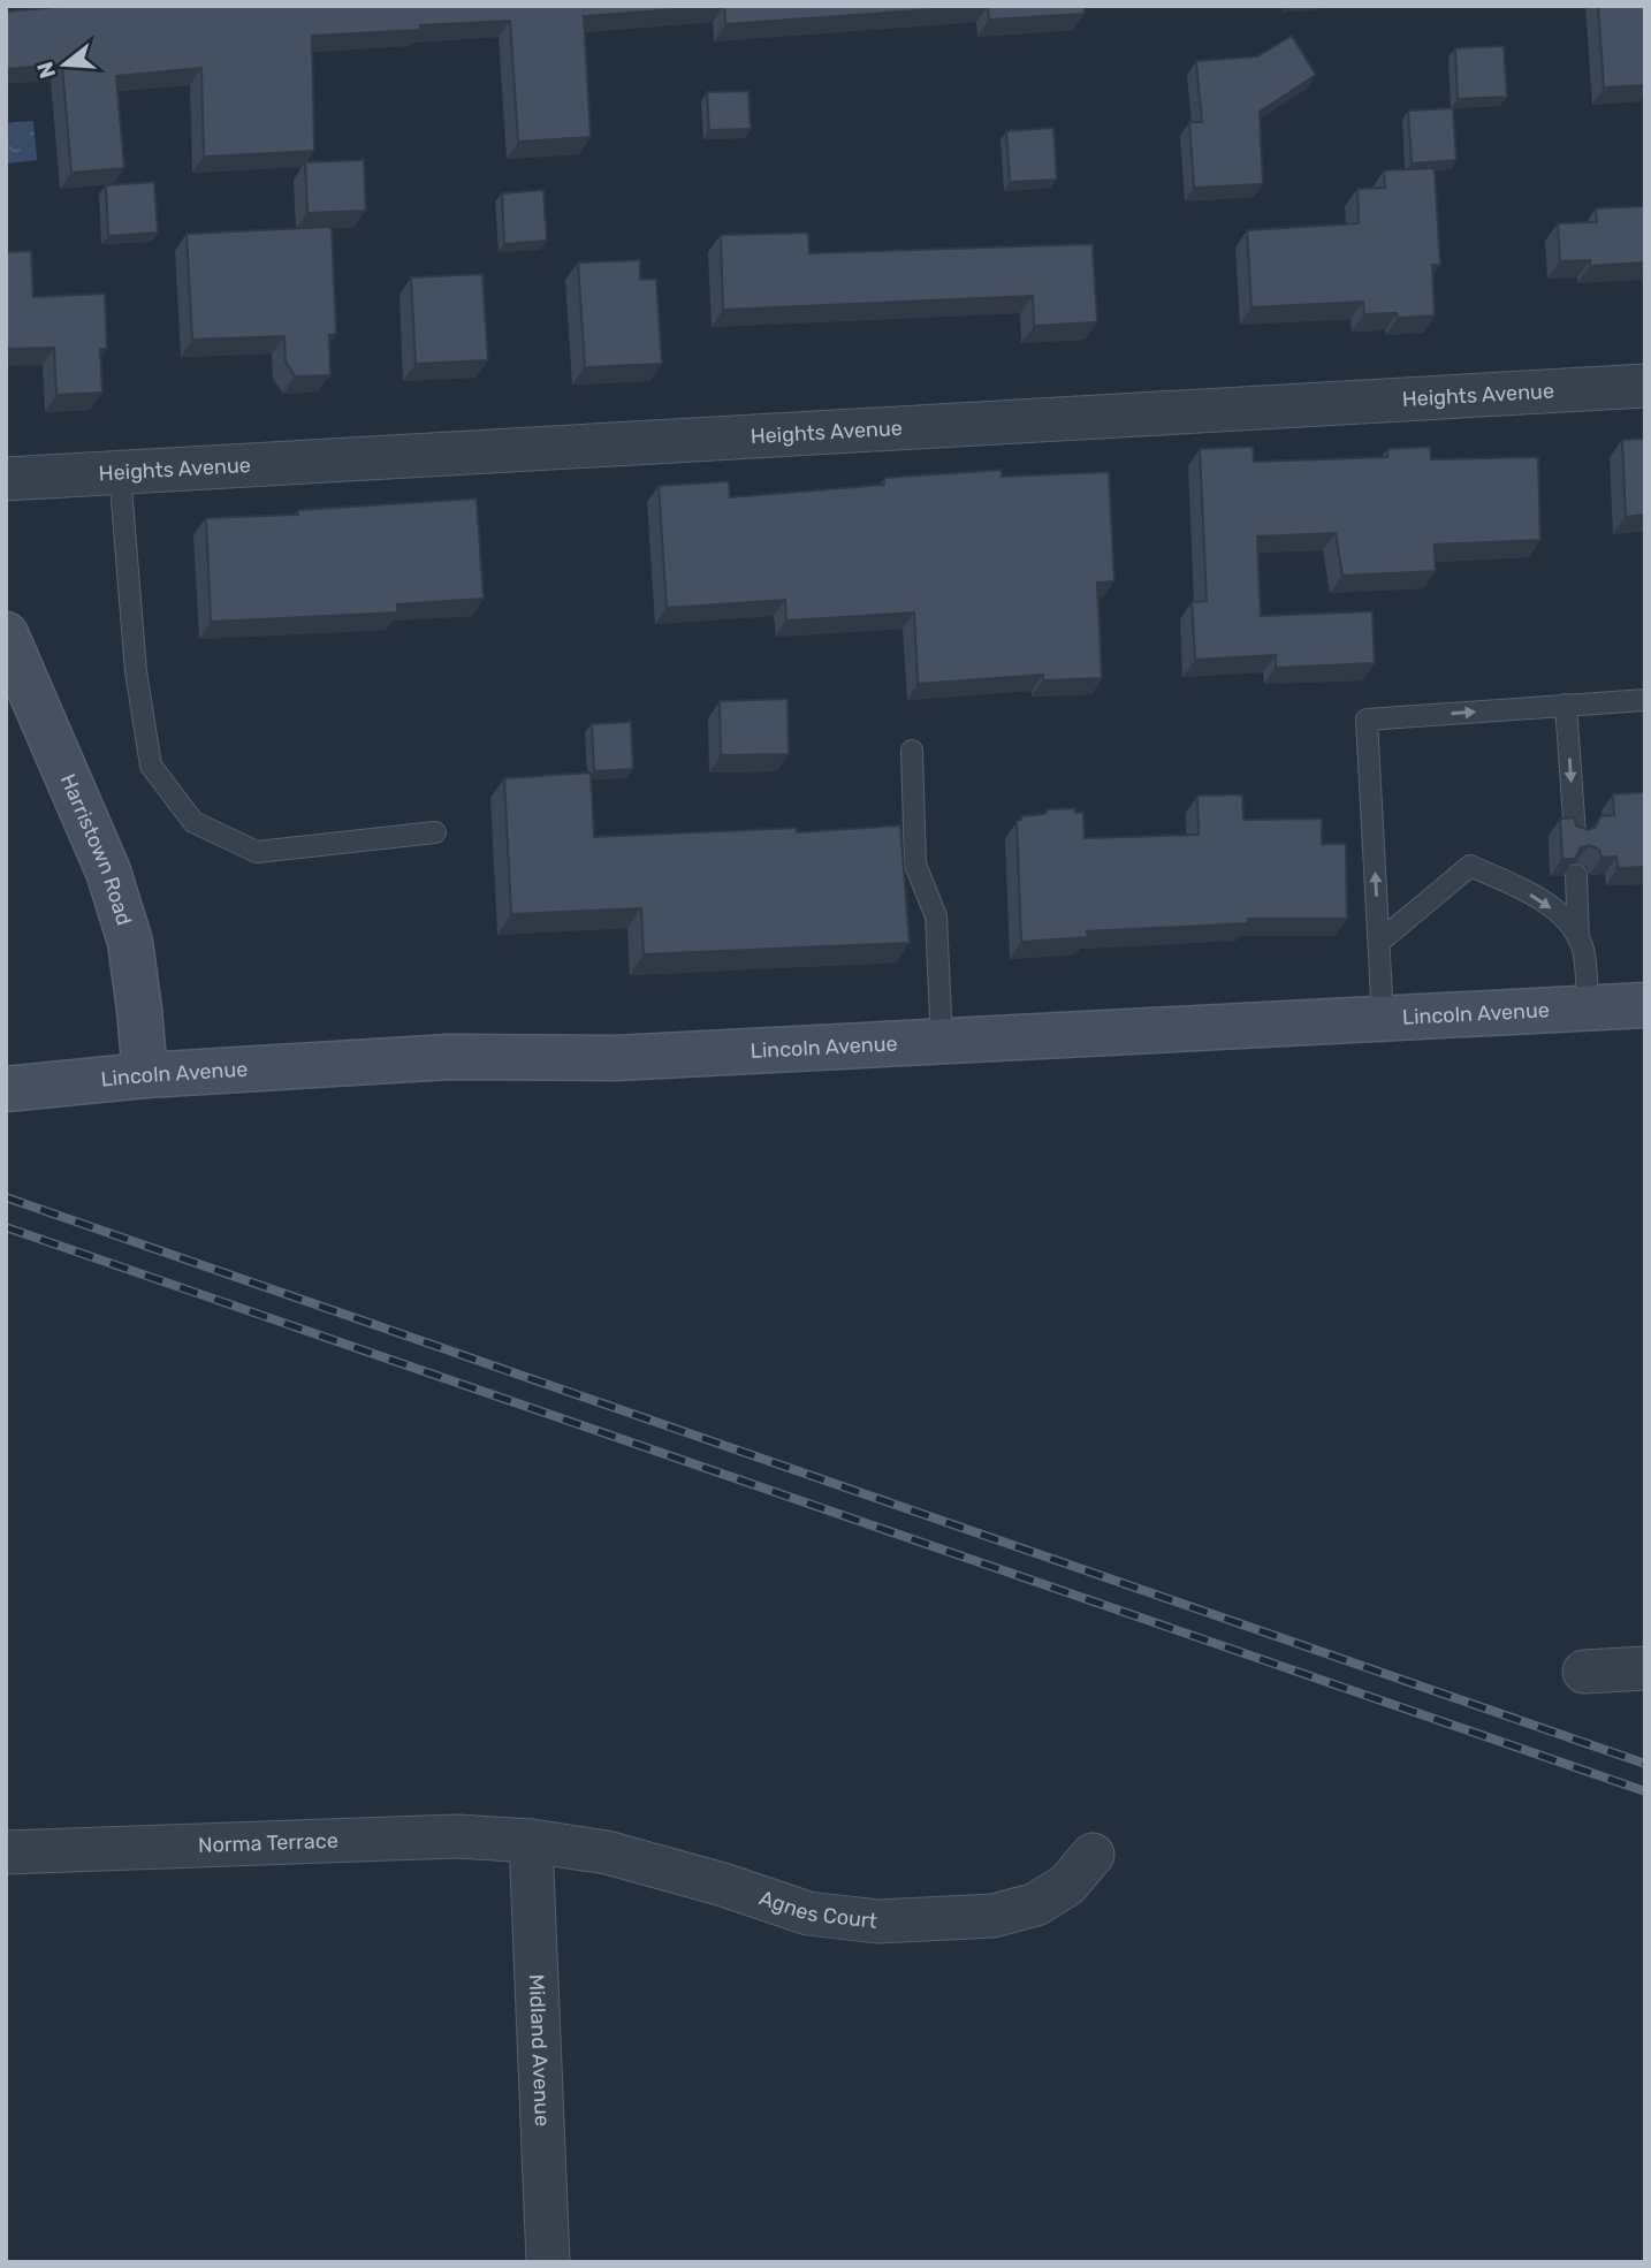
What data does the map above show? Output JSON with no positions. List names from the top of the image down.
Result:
{
  "streets": {
    "main road": ["Harristown Road", "Lincoln Avenue"],
    "street": [
      "Heights Avenue",
      "Norma Terrace",
      "Agnes Court",
      "Midland Avenue"
    ]
  },
  "crossings": [
    ["Harristown Road", "Lincoln Avenue"],
    ["Norma Terrace", "Agnes Court"],
    ["Norma Terrace", "Midland Avenue"],
    ["Agnes Court", "Midland Avenue"]
  ],
  "north": "left"
}
